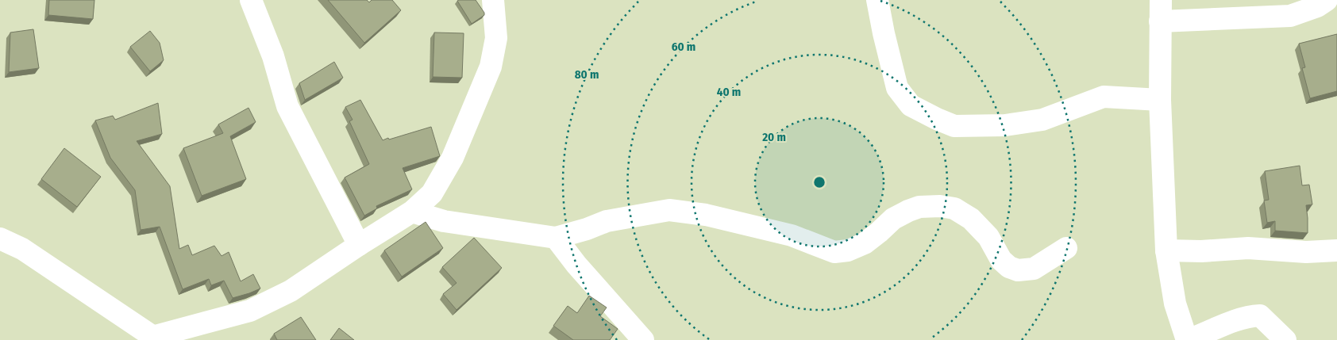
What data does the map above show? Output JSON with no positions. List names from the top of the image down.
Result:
{
  "rings": [
    "60 m",
    "80 m",
    "40 m",
    "20 m"
  ]
}
